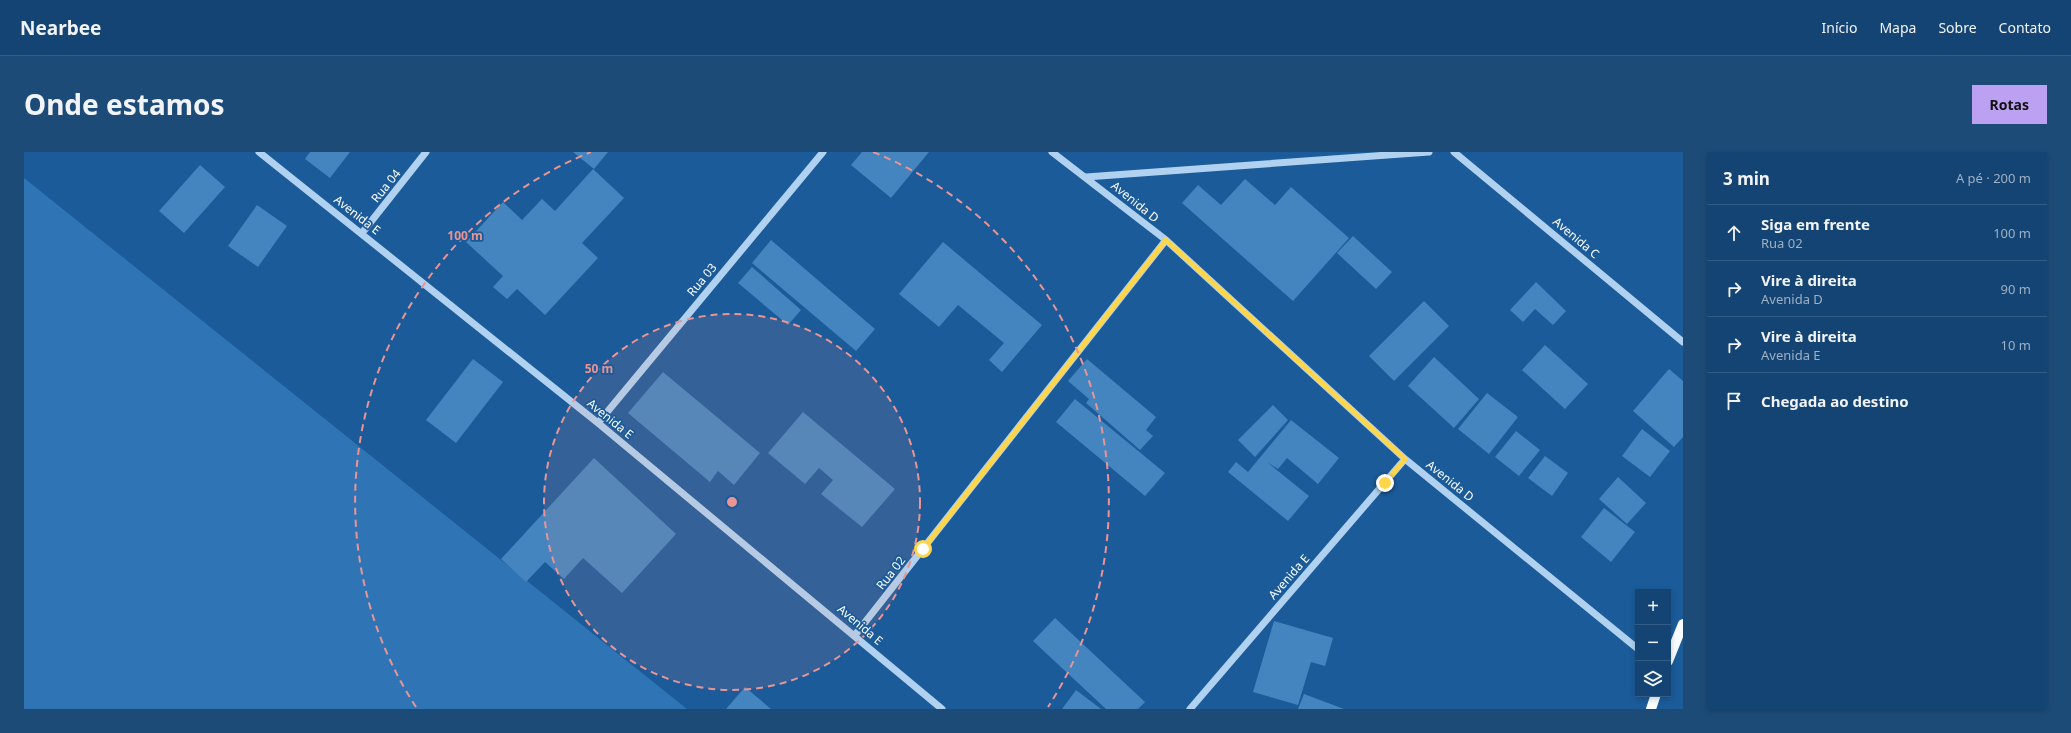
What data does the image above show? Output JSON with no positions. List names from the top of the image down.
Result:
{
  "streets": {
    "street": [
      "Rua 04",
      "Avenida D",
      "Avenida E",
      "Avenida C",
      "Rua 03",
      "Rua 02"
    ]
  },
  "crossings": [
    ["Rua 04", "Avenida E"],
    ["Avenida D", "Avenida E"],
    ["Avenida D", "Rua 02"],
    ["Avenida E", "Rua 03"],
    ["Avenida E", "Rua 02"]
  ],
  "page": {
    "header": "Nearbee",
    "nav": [
      "Início",
      "Mapa",
      "Sobre",
      "Contato"
    ],
    "title": "Onde estamos",
    "buttons": "Rotas",
    "heading": ["3 min", "A pé · 200 m"],
    "list": [
      ["Siga em frente", "Rua 02", "100 m"],
      ["Vire à direita", "Avenida D", "90 m"],
      ["Vire à direita", "Avenida E", "10 m"],
      "Chegada ao destino"
    ],
    "map_buttons": ["+", "−"]
  },
  "rings": ["100 m", "50 m"]
}
